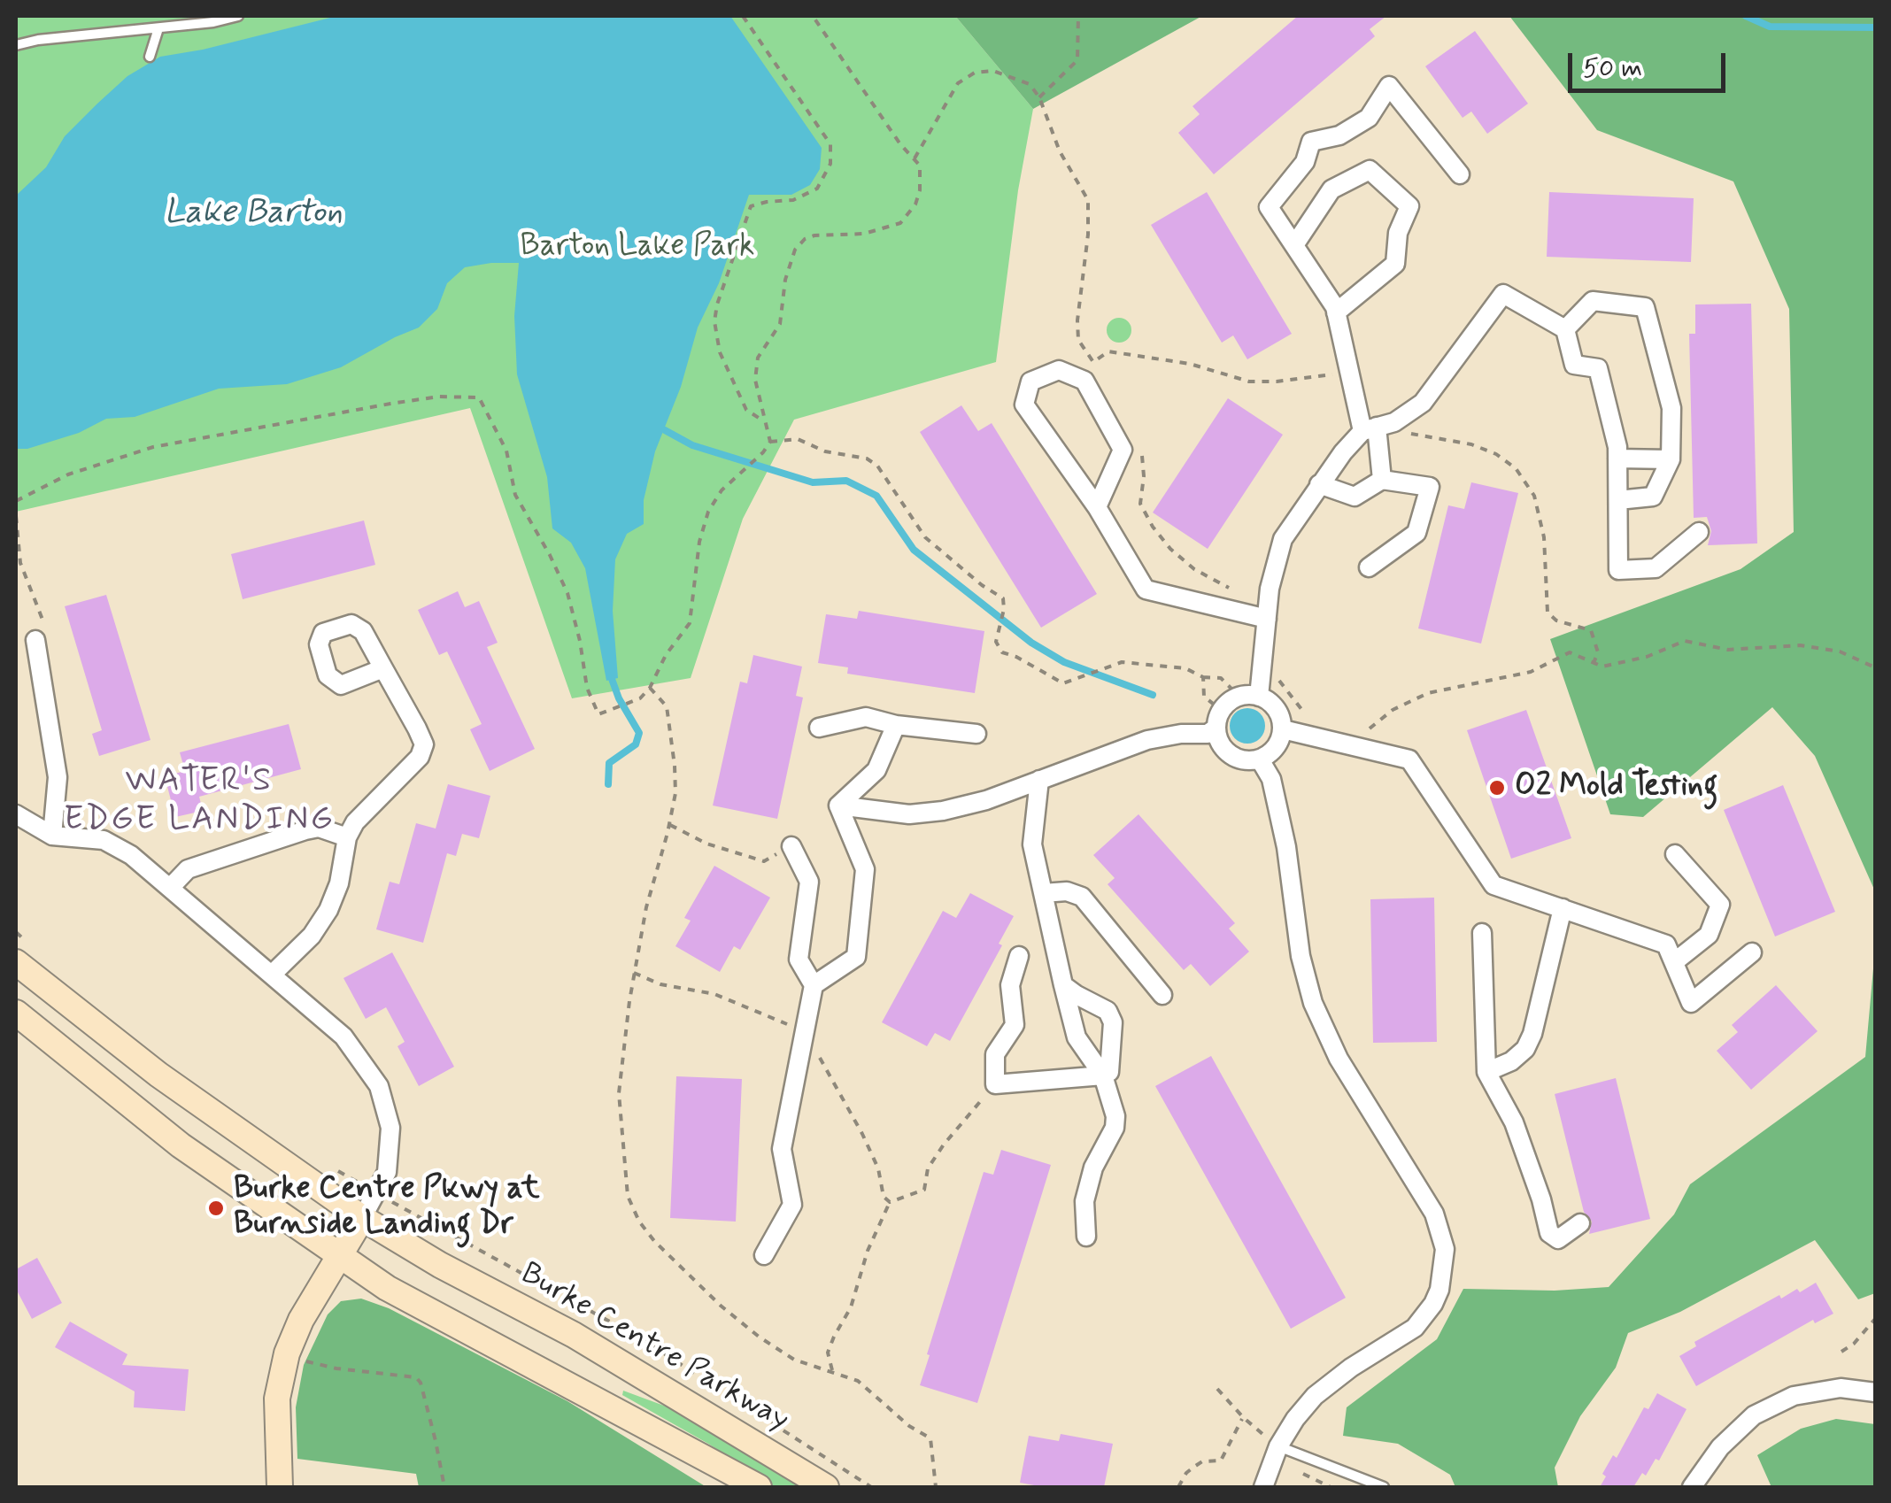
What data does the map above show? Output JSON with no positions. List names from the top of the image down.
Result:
{
  "streets": {
    "main road": ["Burke Centre Parkway"]
  },
  "districts": ["WATER'S EDGE LANDING"],
  "water": ["Lake Barton"],
  "parks": ["Barton Lake Park"],
  "places": ["O2 Mold Testing", "Burke Centre Pkwy at Burnside Landing Dr"],
  "scale_bar": "50 m"
}
